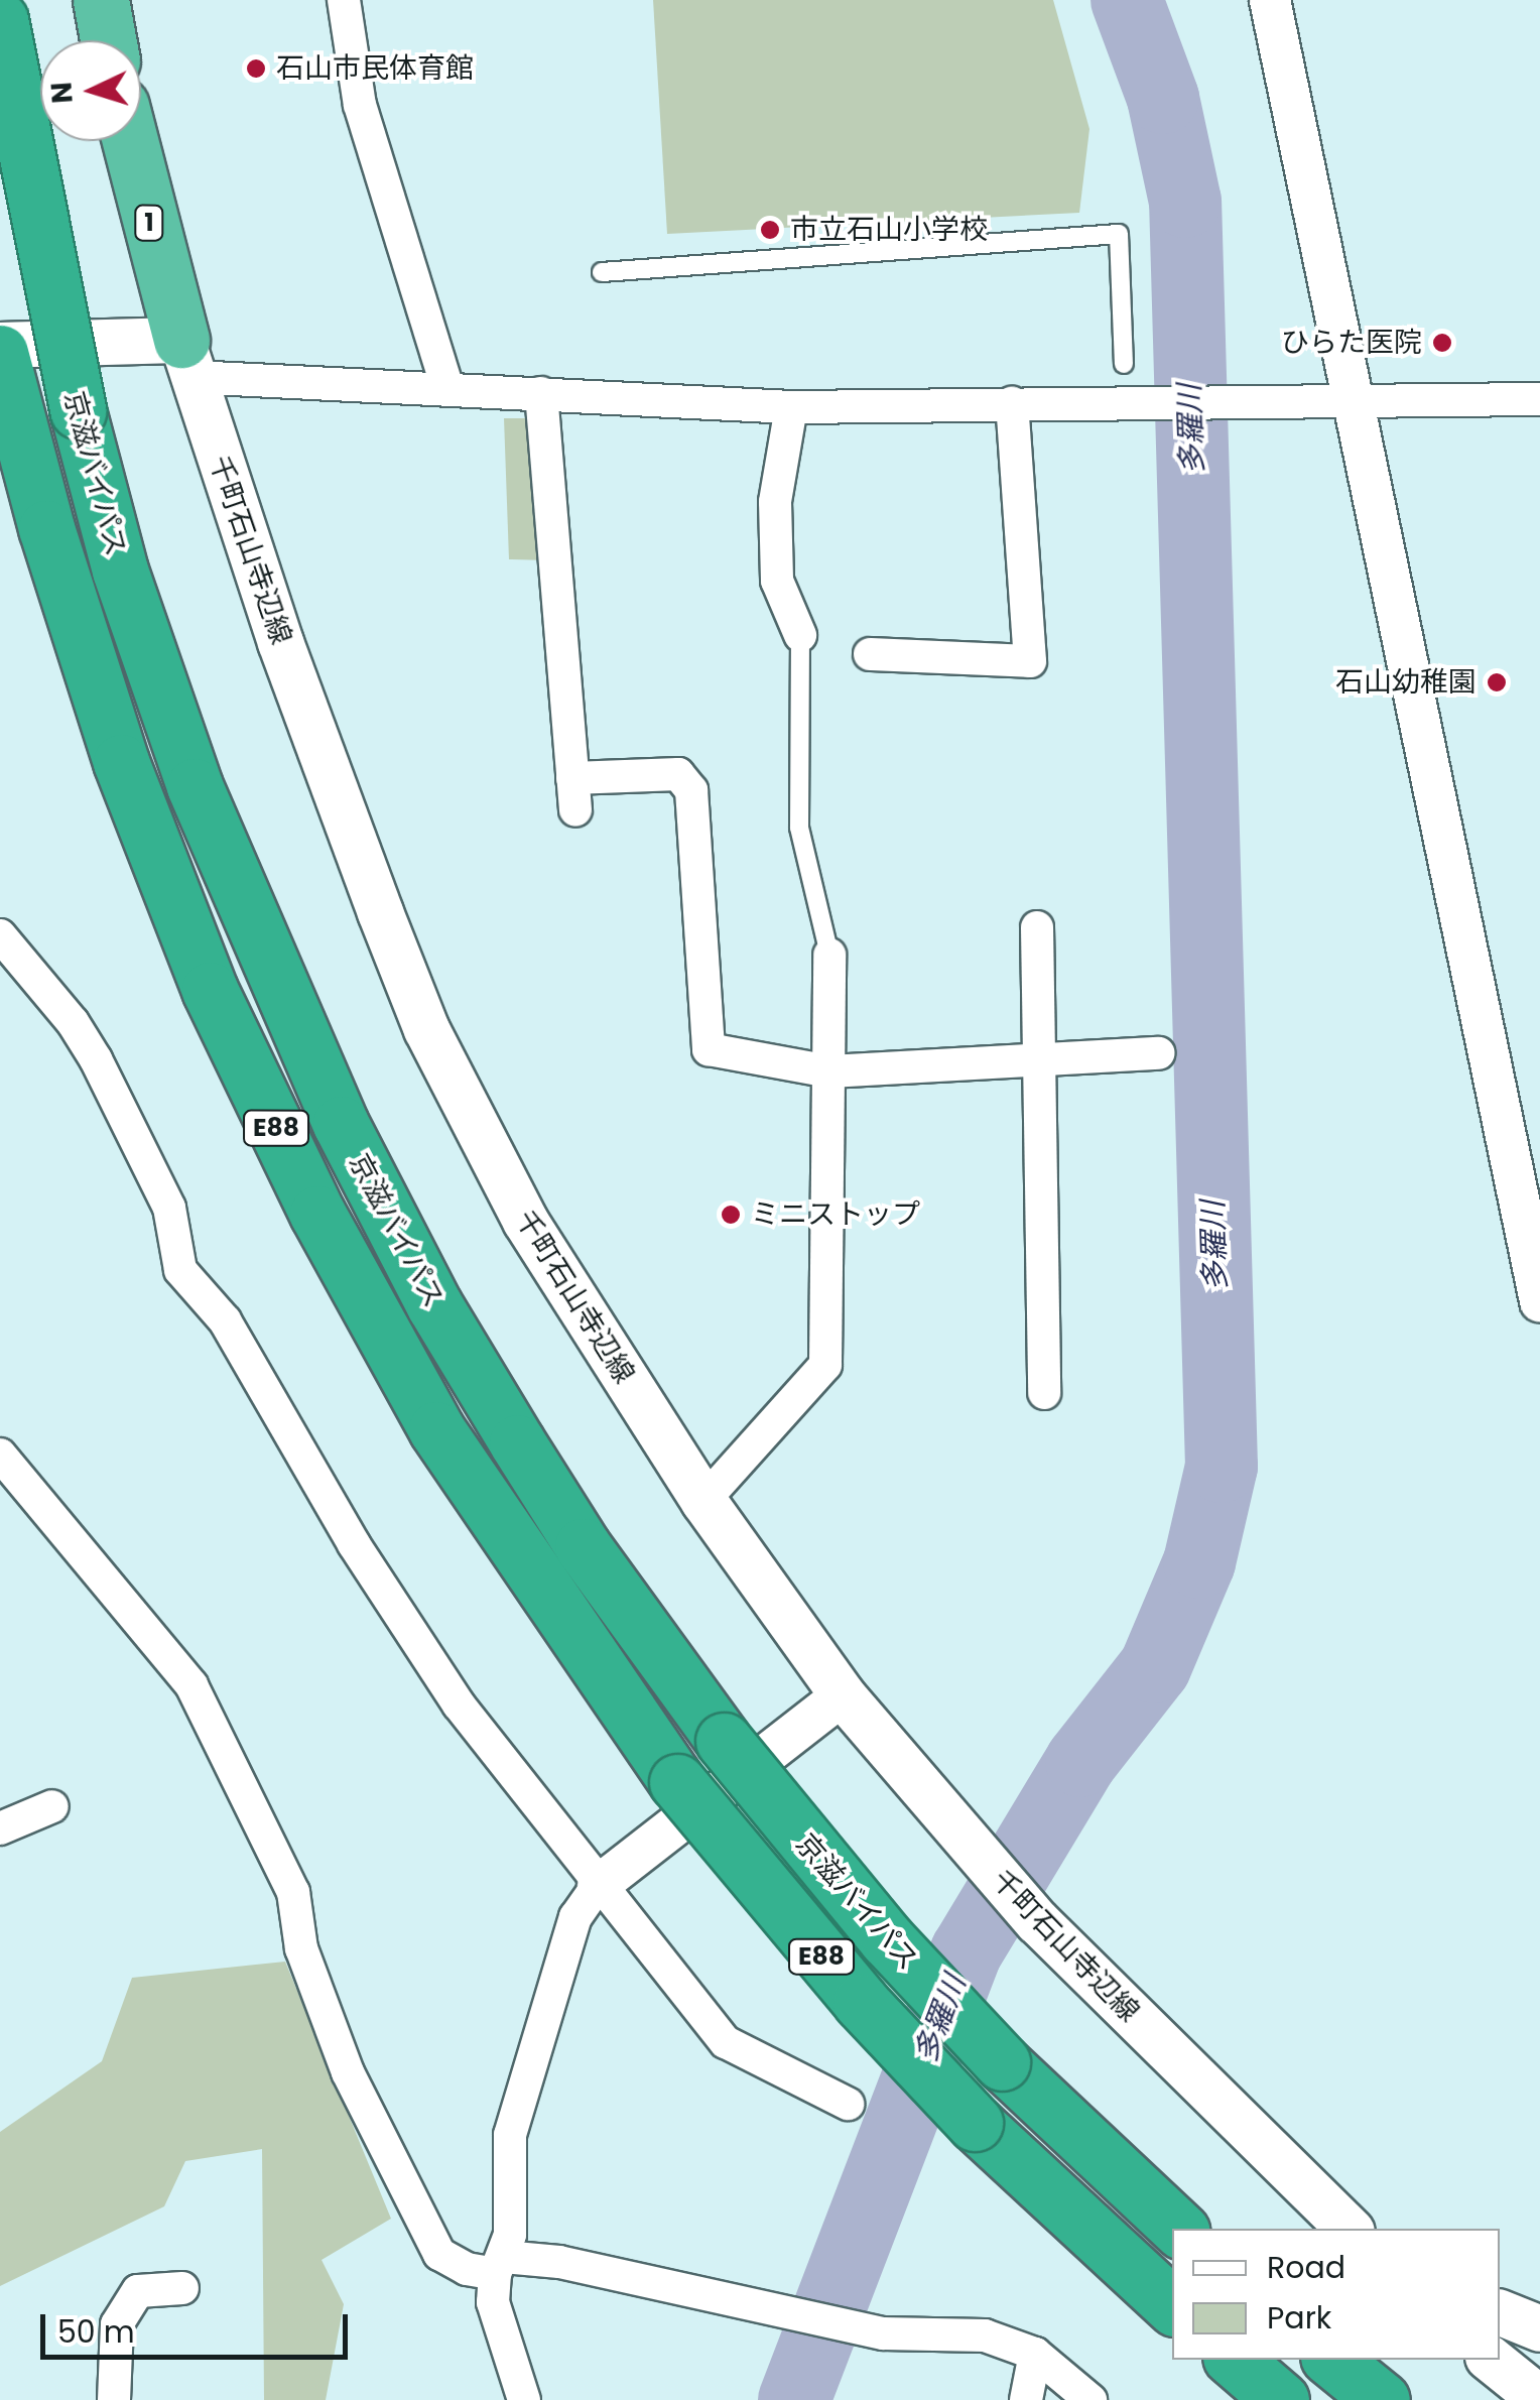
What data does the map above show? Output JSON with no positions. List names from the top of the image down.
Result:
{
  "streets": {
    "highway": ["1", "京滋バイパス", "E88"],
    "main road": ["千町石山寺辺線"]
  },
  "crossings": [
    ["1", "千町石山寺辺線"]
  ],
  "water": ["多羅川"],
  "places": [
    "石山市民体育館",
    "市立石山小学校",
    "ひらた医院",
    "石山幼稚園",
    "ミニストップ"
  ],
  "legend": ["Road", "Park"],
  "scale_bar": "50 m",
  "north": "left"
}
